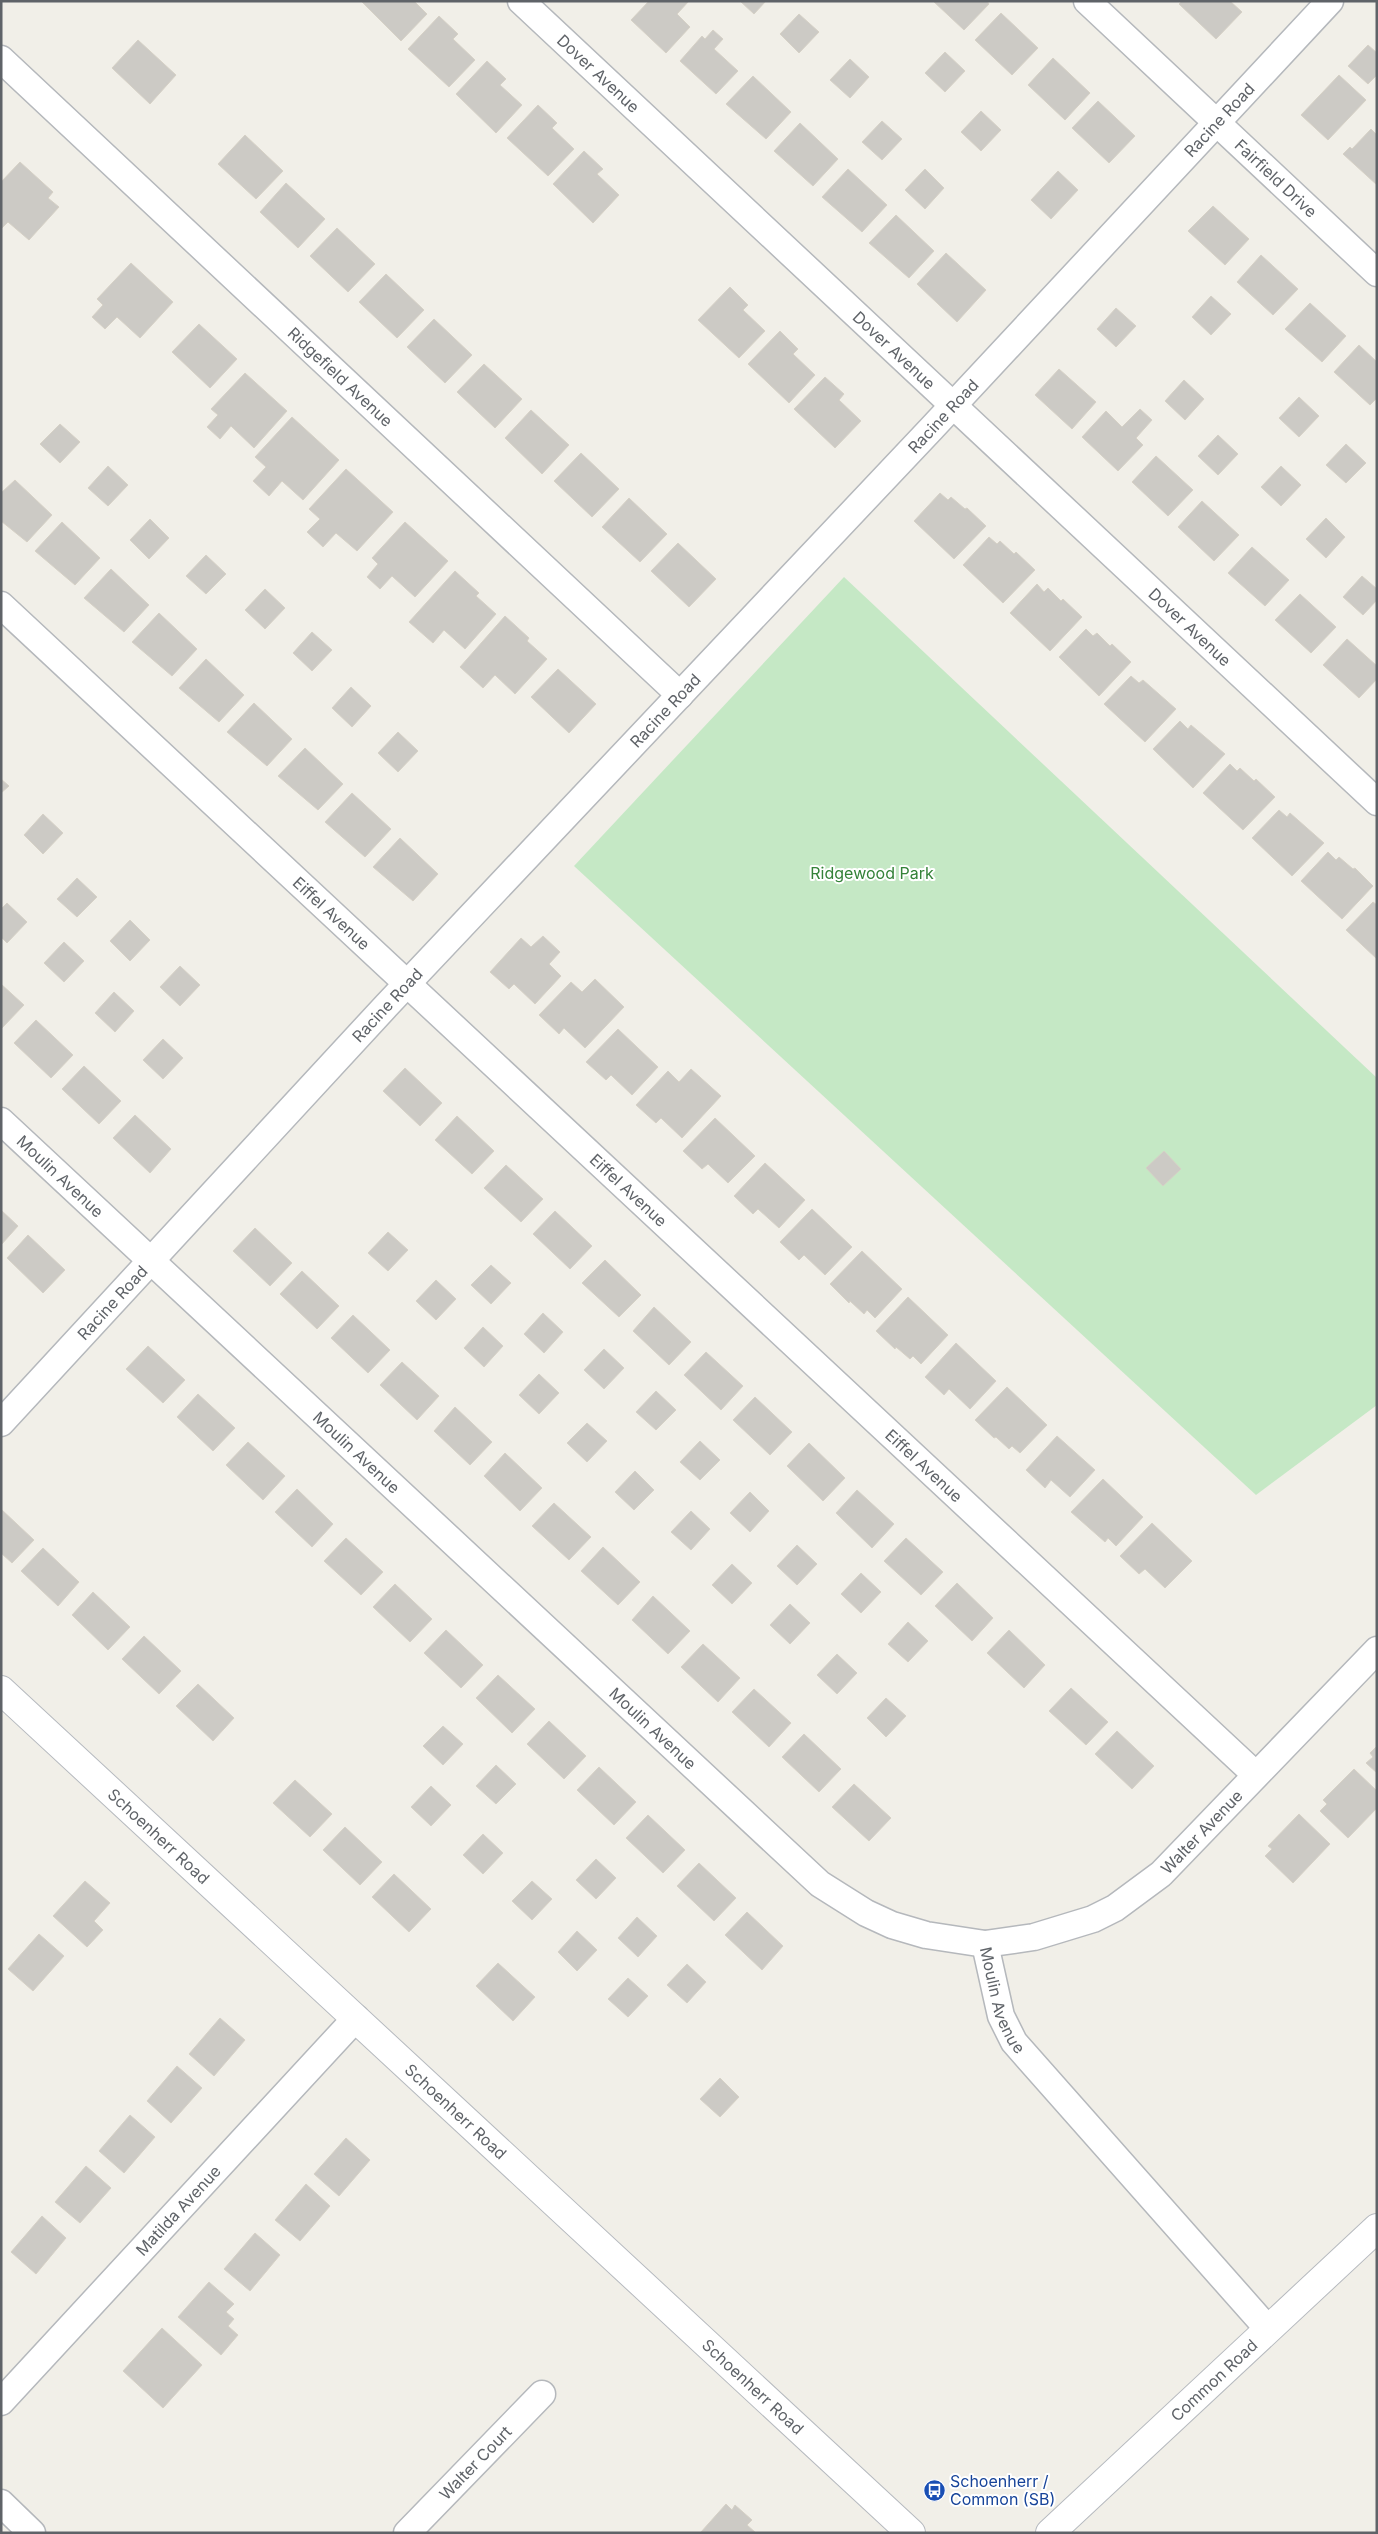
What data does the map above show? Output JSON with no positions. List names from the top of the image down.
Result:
{
  "streets": {
    "main road": ["Schoenherr Road", "Common Road"],
    "street": [
      "Dover Avenue",
      "Racine Road",
      "Fairfield Drive",
      "Ridgefield Avenue",
      "Eiffel Avenue",
      "Moulin Avenue",
      "Walter Avenue",
      "Matilda Avenue",
      "Walter Court"
    ]
  },
  "crossings": [
    ["Dover Avenue", "Racine Road"],
    ["Racine Road", "Fairfield Drive"],
    ["Racine Road", "Ridgefield Avenue"],
    ["Racine Road", "Eiffel Avenue"],
    ["Racine Road", "Moulin Avenue"],
    ["Eiffel Avenue", "Walter Avenue"],
    ["Moulin Avenue", "Walter Avenue"],
    ["Moulin Avenue", "Common Road"],
    ["Schoenherr Road", "Matilda Avenue"]
  ],
  "parks": ["Ridgewood Park"],
  "places": {
    "bus stop": ["Schoenherr / Common (SB)"]
  }
}
